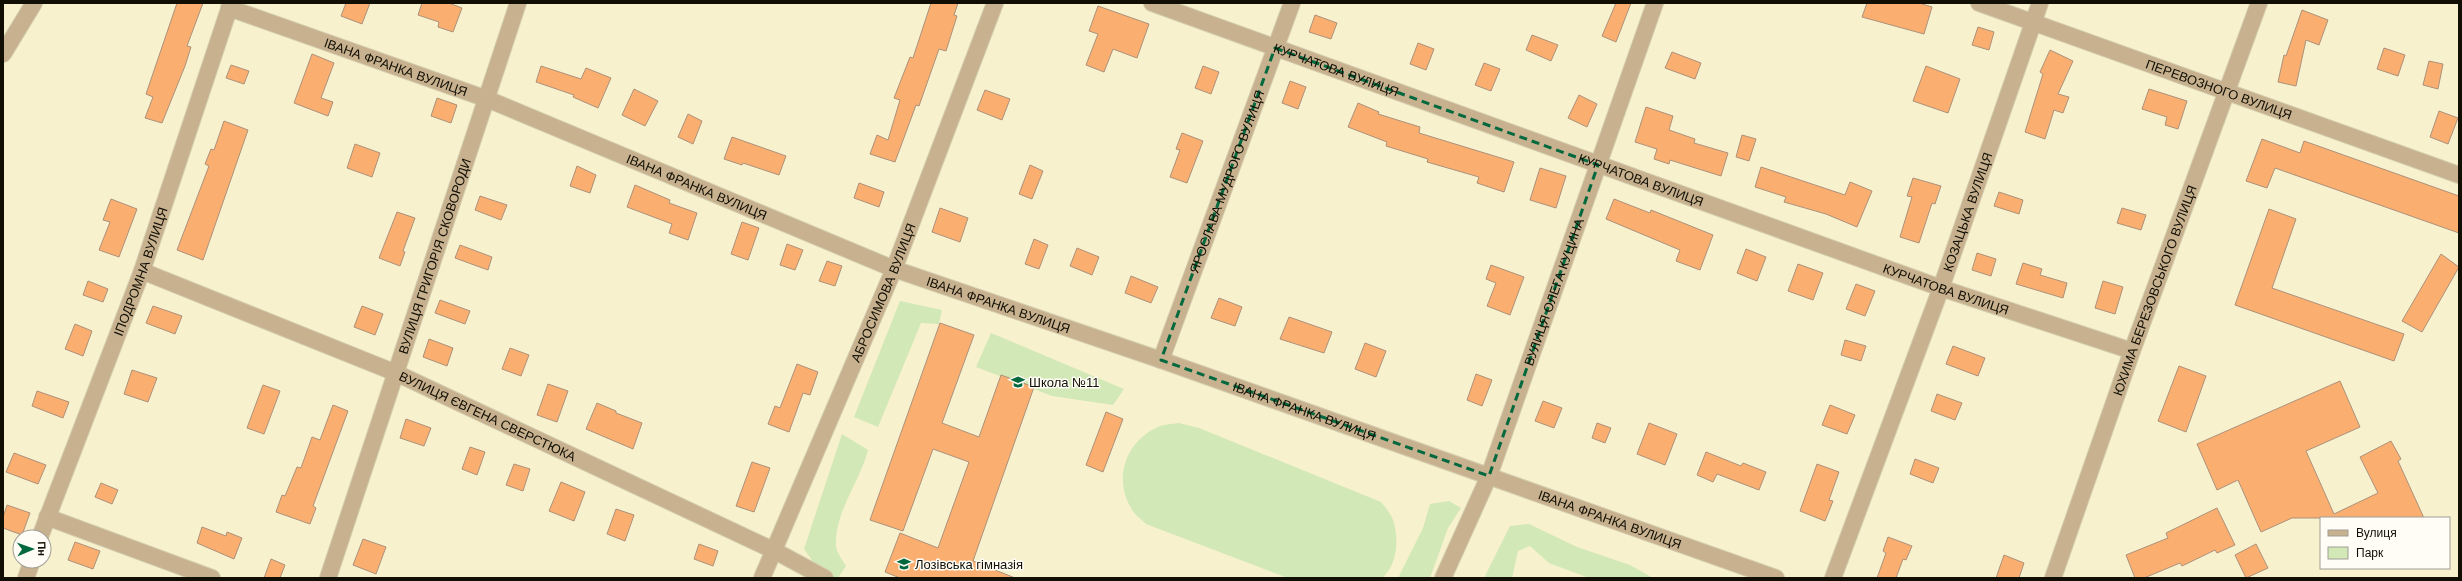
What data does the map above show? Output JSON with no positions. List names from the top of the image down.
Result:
{
  "streets": {
    "street": [
      "ІВАНА ФРАНКА ВУЛИЦЯ",
      "КУРЧАТОВА ВУЛИЦЯ",
      "ПЕРЕВОЗНОГО ВУЛИЦЯ",
      "ЯРОСЛАВА МУДРОГО ВУЛИЦЯ",
      "КОЗАЦЬКА ВУЛИЦЯ",
      "ВУЛИЦЯ ГРИГОРІЯ СКОВОРОДИ",
      "ІПОДРОМНА ВУЛИЦЯ",
      "ЮХИМА БЕРЕЗОВСЬКОГО ВУЛИЦЯ",
      "АБРОСИМОВА ВУЛИЦЯ",
      "ВУЛИЦЯ ОЛЕГА КУЦИНА",
      "ВУЛИЦЯ ЄВГЕНА СВЕРСТЮКА"
    ]
  },
  "crossings": [
    ["ІВАНА ФРАНКА ВУЛИЦЯ", "ЯРОСЛАВА МУДРОГО ВУЛИЦЯ"],
    ["ІВАНА ФРАНКА ВУЛИЦЯ", "ВУЛИЦЯ ГРИГОРІЯ СКОВОРОДИ"],
    ["ІВАНА ФРАНКА ВУЛИЦЯ", "ІПОДРОМНА ВУЛИЦЯ"],
    ["ІВАНА ФРАНКА ВУЛИЦЯ", "АБРОСИМОВА ВУЛИЦЯ"],
    ["ІВАНА ФРАНКА ВУЛИЦЯ", "ВУЛИЦЯ ОЛЕГА КУЦИНА"],
    ["КУРЧАТОВА ВУЛИЦЯ", "ЯРОСЛАВА МУДРОГО ВУЛИЦЯ"],
    ["КУРЧАТОВА ВУЛИЦЯ", "КОЗАЦЬКА ВУЛИЦЯ"],
    ["КУРЧАТОВА ВУЛИЦЯ", "ЮХИМА БЕРЕЗОВСЬКОГО ВУЛИЦЯ"],
    ["КУРЧАТОВА ВУЛИЦЯ", "ВУЛИЦЯ ОЛЕГА КУЦИНА"],
    ["ПЕРЕВОЗНОГО ВУЛИЦЯ", "КОЗАЦЬКА ВУЛИЦЯ"],
    ["ПЕРЕВОЗНОГО ВУЛИЦЯ", "ЮХИМА БЕРЕЗОВСЬКОГО ВУЛИЦЯ"],
    ["ВУЛИЦЯ ГРИГОРІЯ СКОВОРОДИ", "ВУЛИЦЯ ЄВГЕНА СВЕРСТЮКА"],
    ["ІПОДРОМНА ВУЛИЦЯ", "ВУЛИЦЯ ЄВГЕНА СВЕРСТЮКА"],
    ["АБРОСИМОВА ВУЛИЦЯ", "ВУЛИЦЯ ЄВГЕНА СВЕРСТЮКА"]
  ],
  "places": {
    "school or university": ["Школа №11", "Лозівська гімназія"]
  },
  "legend": ["Вулиця", "Парк"],
  "north": "right"
}
